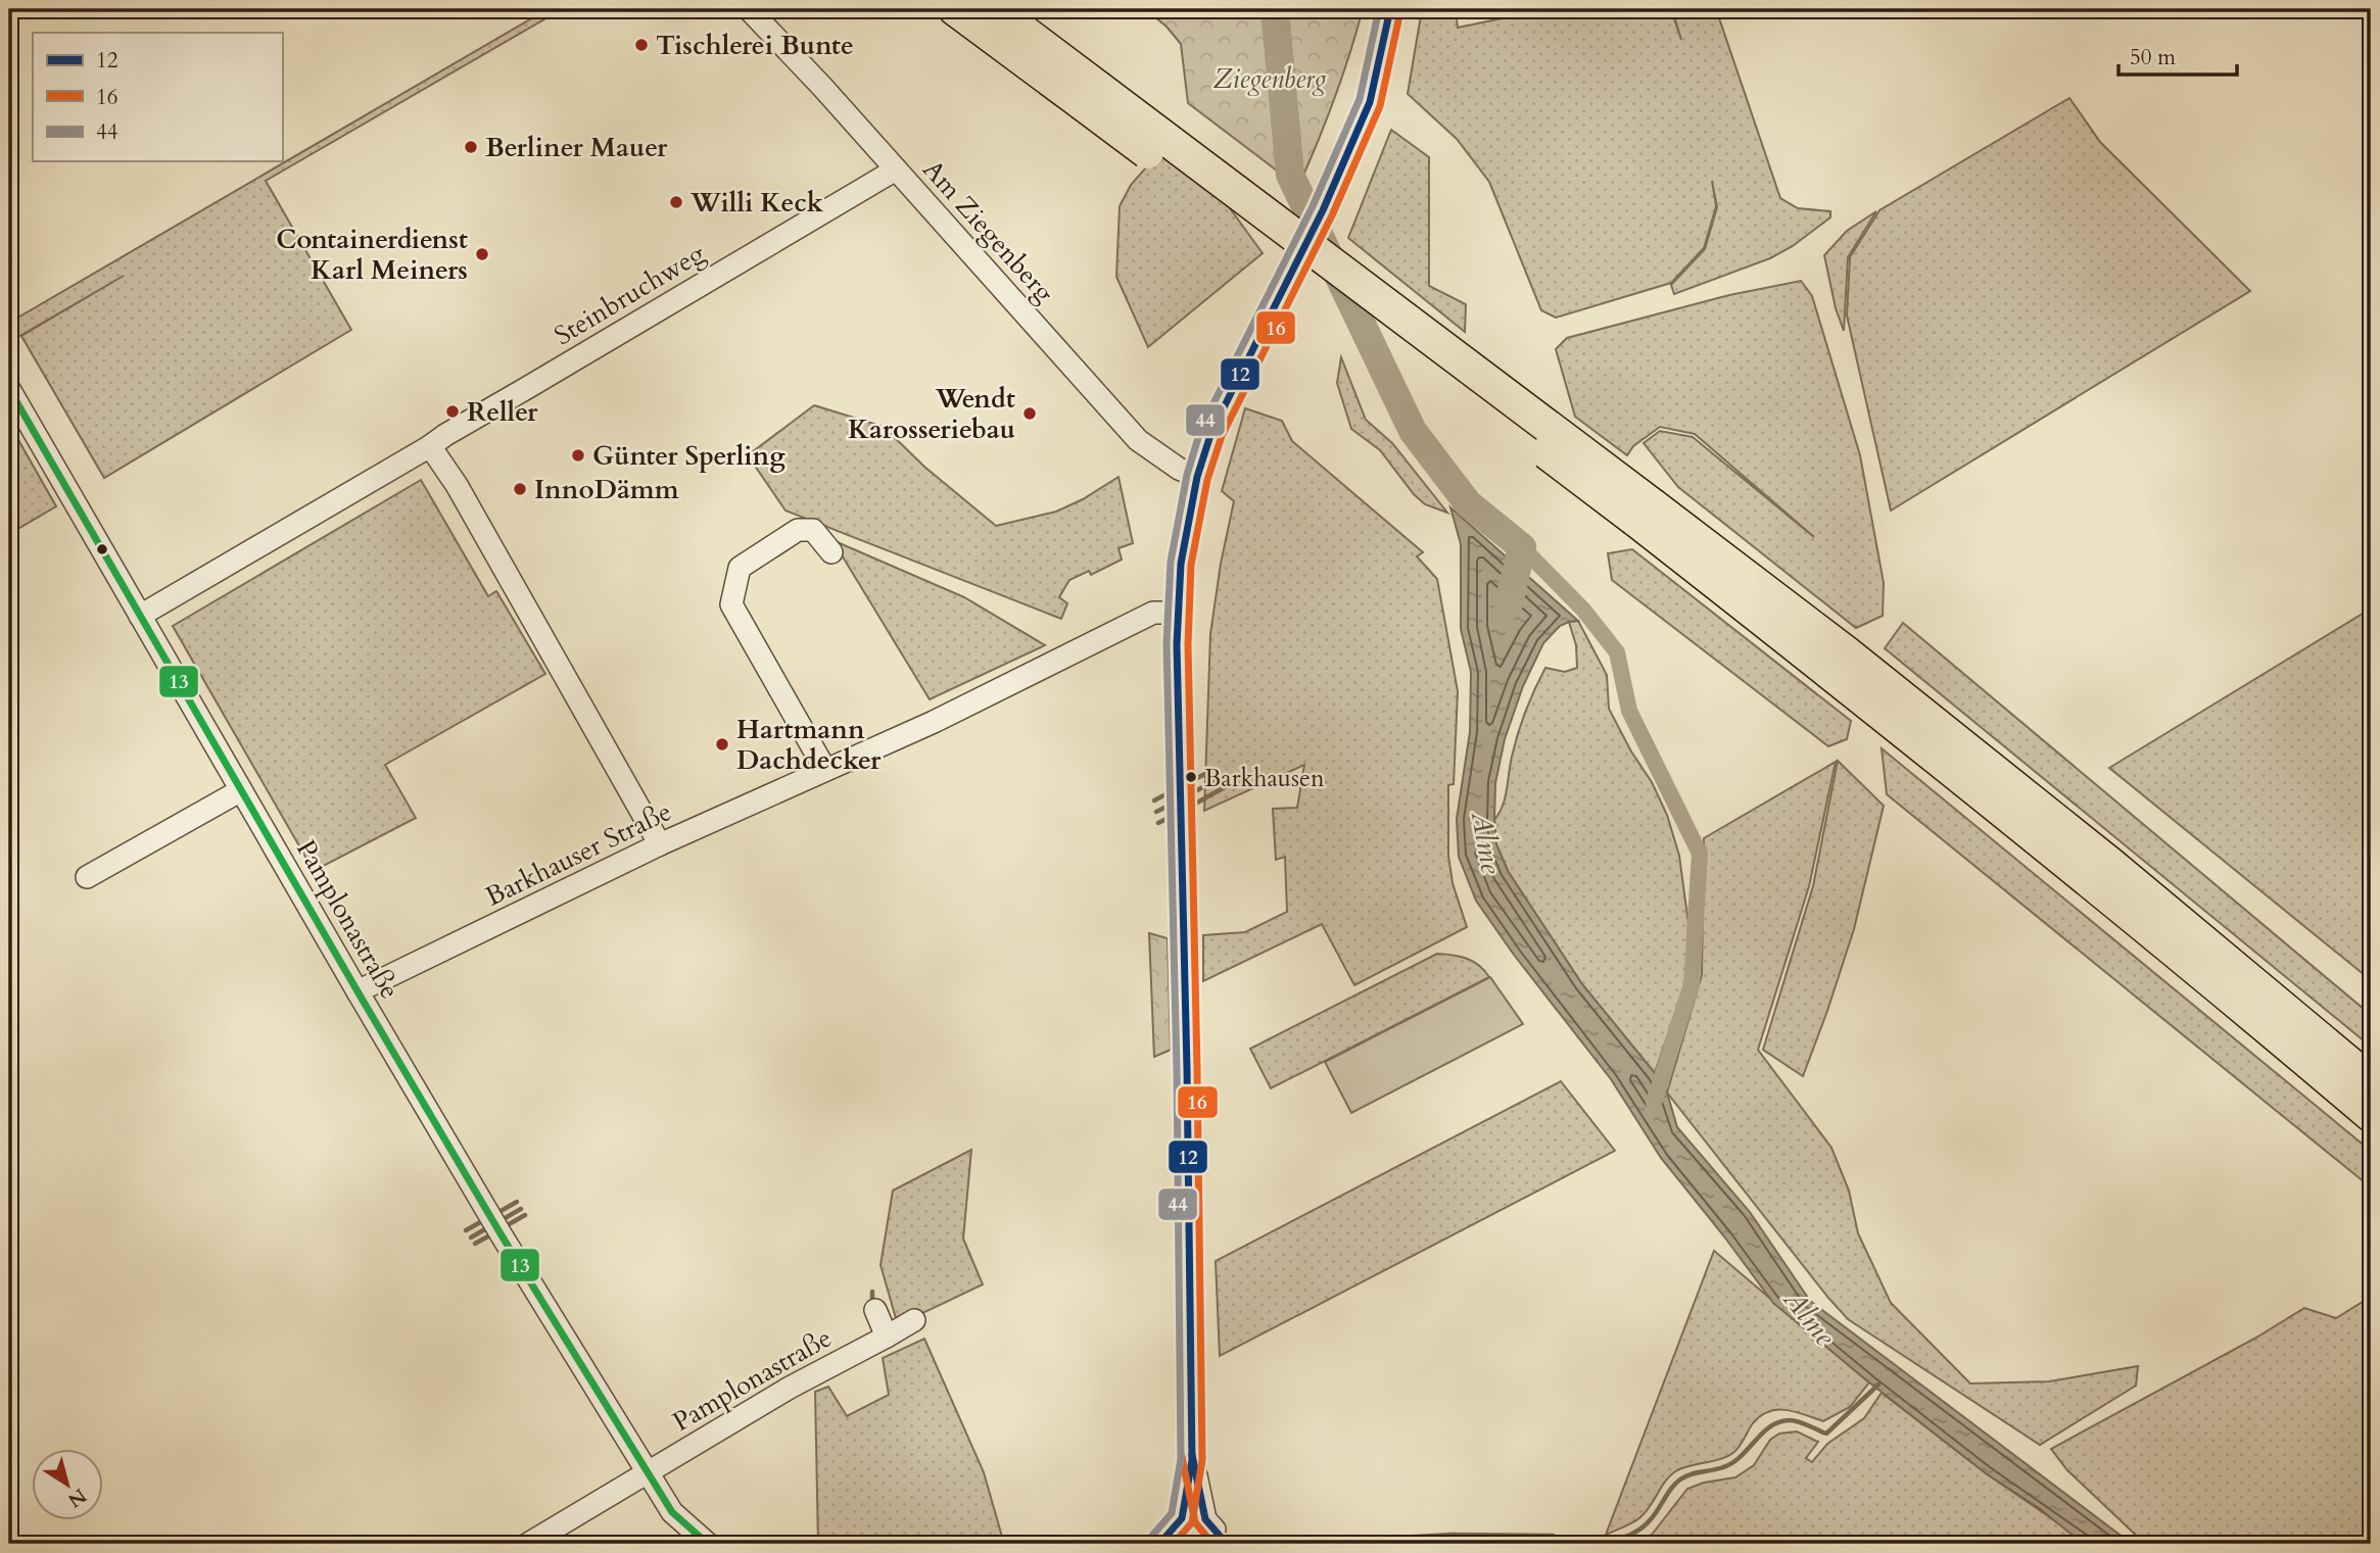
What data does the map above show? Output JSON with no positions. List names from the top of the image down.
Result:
{
  "streets": {
    "street": [
      "Am Ziegenberg",
      "Steinbruchweg",
      "Barkhauser Straße",
      "Pamplonastraße"
    ]
  },
  "crossings": [
    ["Am Ziegenberg", "Steinbruchweg"],
    ["Steinbruchweg", "Pamplonastraße"],
    ["Barkhauser Straße", "Pamplonastraße"]
  ],
  "water": ["Alme"],
  "parks": ["Ziegenberg"],
  "places": [
    "Tischlerei Bunte",
    "Berliner Mauer",
    "Willi Keck",
    "Containerdienst Karl Meiners",
    "Reller",
    "Wendt Karosseriebau",
    "Günter Sperling",
    "InnoDämm",
    "Hartmann Dachdecker",
    "Barkhausen"
  ],
  "lines": [
    "transit line 12",
    "transit line 44",
    "transit line 16",
    "transit line 13"
  ],
  "legend": ["12", "16", "44"],
  "scale_bar": "50 m",
  "north": "bottom right"
}
